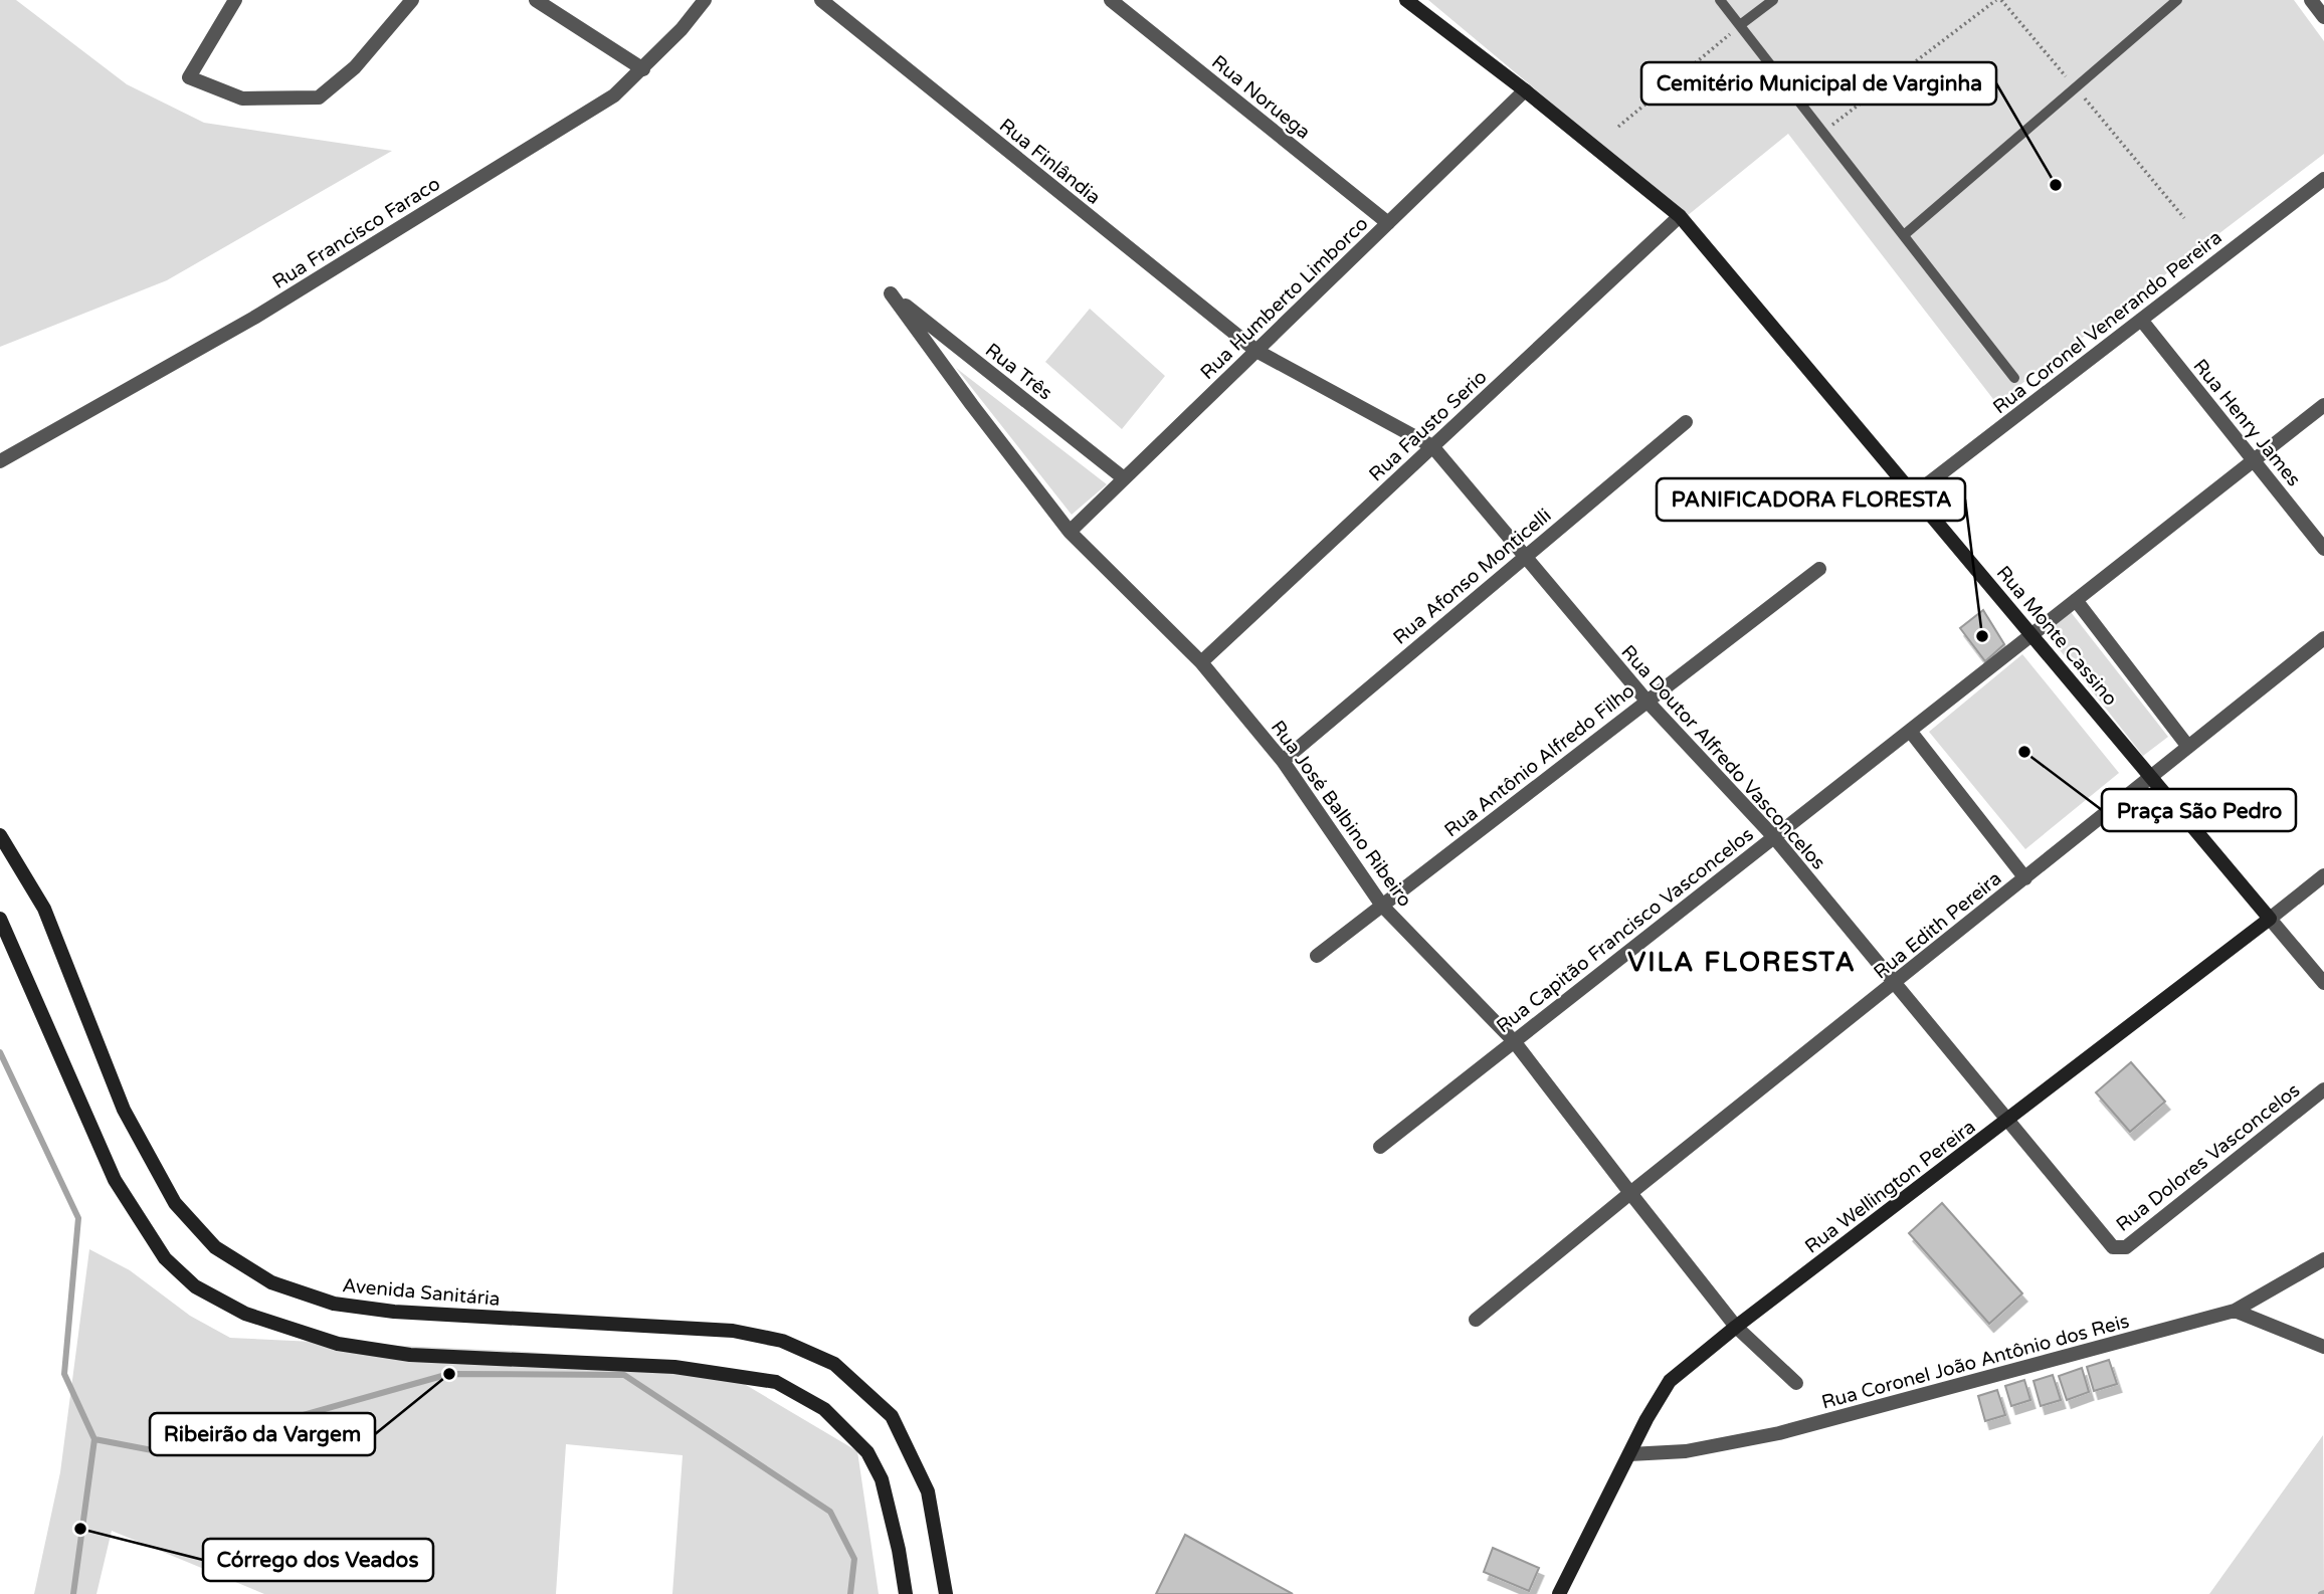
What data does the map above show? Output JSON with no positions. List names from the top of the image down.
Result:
{
  "streets": {
    "street": [
      "Rua Noruega",
      "Rua Finlândia",
      "Rua Francisco Faraco",
      "Rua Humberto Limborco",
      "Rua Coronel Venerando Pereira",
      "Rua Três",
      "Rua Henry James",
      "Rua Fausto Serio",
      "Rua Afonso Monticelli",
      "Rua Monte Cassino",
      "Rua Doutor Alfredo Vasconcelos",
      "Rua Antônio Alfredo Filho",
      "Rua José Balbino Ribeiro",
      "Rua Edith Pereira",
      "Rua Capitão Francisco Vasconcelos",
      "Rua Dolores Vasconcelos",
      "Rua Wellington Pereira",
      "Avenida Sanitária",
      "Rua Coronel João Antônio dos Reis"
    ]
  },
  "crossings": [
    ["Rua Noruega", "Rua Humberto Limborco"],
    ["Rua Finlândia", "Rua Humberto Limborco"],
    ["Rua Finlândia", "Rua Doutor Alfredo Vasconcelos"],
    ["Rua Humberto Limborco", "Rua Três"],
    ["Rua Humberto Limborco", "Rua Monte Cassino"],
    ["Rua Humberto Limborco", "Rua Doutor Alfredo Vasconcelos"],
    ["Rua Humberto Limborco", "Rua José Balbino Ribeiro"],
    ["Rua Coronel Venerando Pereira", "Rua Henry James"],
    ["Rua Coronel Venerando Pereira", "Rua Monte Cassino"],
    ["Rua Três", "Rua José Balbino Ribeiro"],
    ["Rua Henry James", "Rua Capitão Francisco Vasconcelos"],
    ["Rua Fausto Serio", "Rua Monte Cassino"],
    ["Rua Fausto Serio", "Rua Doutor Alfredo Vasconcelos"],
    ["Rua Fausto Serio", "Rua José Balbino Ribeiro"],
    ["Rua Afonso Monticelli", "Rua Doutor Alfredo Vasconcelos"],
    ["Rua Afonso Monticelli", "Rua José Balbino Ribeiro"],
    ["Rua Monte Cassino", "Rua Edith Pereira"],
    ["Rua Monte Cassino", "Rua Capitão Francisco Vasconcelos"],
    ["Rua Monte Cassino", "Rua Wellington Pereira"],
    ["Rua Doutor Alfredo Vasconcelos", "Rua Antônio Alfredo Filho"],
    ["Rua Doutor Alfredo Vasconcelos", "Rua Edith Pereira"],
    ["Rua Doutor Alfredo Vasconcelos", "Rua Capitão Francisco Vasconcelos"],
    ["Rua Doutor Alfredo Vasconcelos", "Rua Dolores Vasconcelos"],
    ["Rua Doutor Alfredo Vasconcelos", "Rua Wellington Pereira"],
    ["Rua Antônio Alfredo Filho", "Rua José Balbino Ribeiro"],
    ["Rua José Balbino Ribeiro", "Rua Edith Pereira"],
    ["Rua José Balbino Ribeiro", "Rua Capitão Francisco Vasconcelos"],
    ["Rua José Balbino Ribeiro", "Rua Wellington Pereira"],
    ["Rua Wellington Pereira", "Rua Coronel João Antônio dos Reis"]
  ],
  "districts": ["VILA FLORESTA"],
  "places": [
    "Cemitério Municipal de Varginha",
    "PANIFICADORA FLORESTA",
    "Praça São Pedro",
    "Ribeirão da Vargem",
    "Córrego dos Veados"
  ]
}
